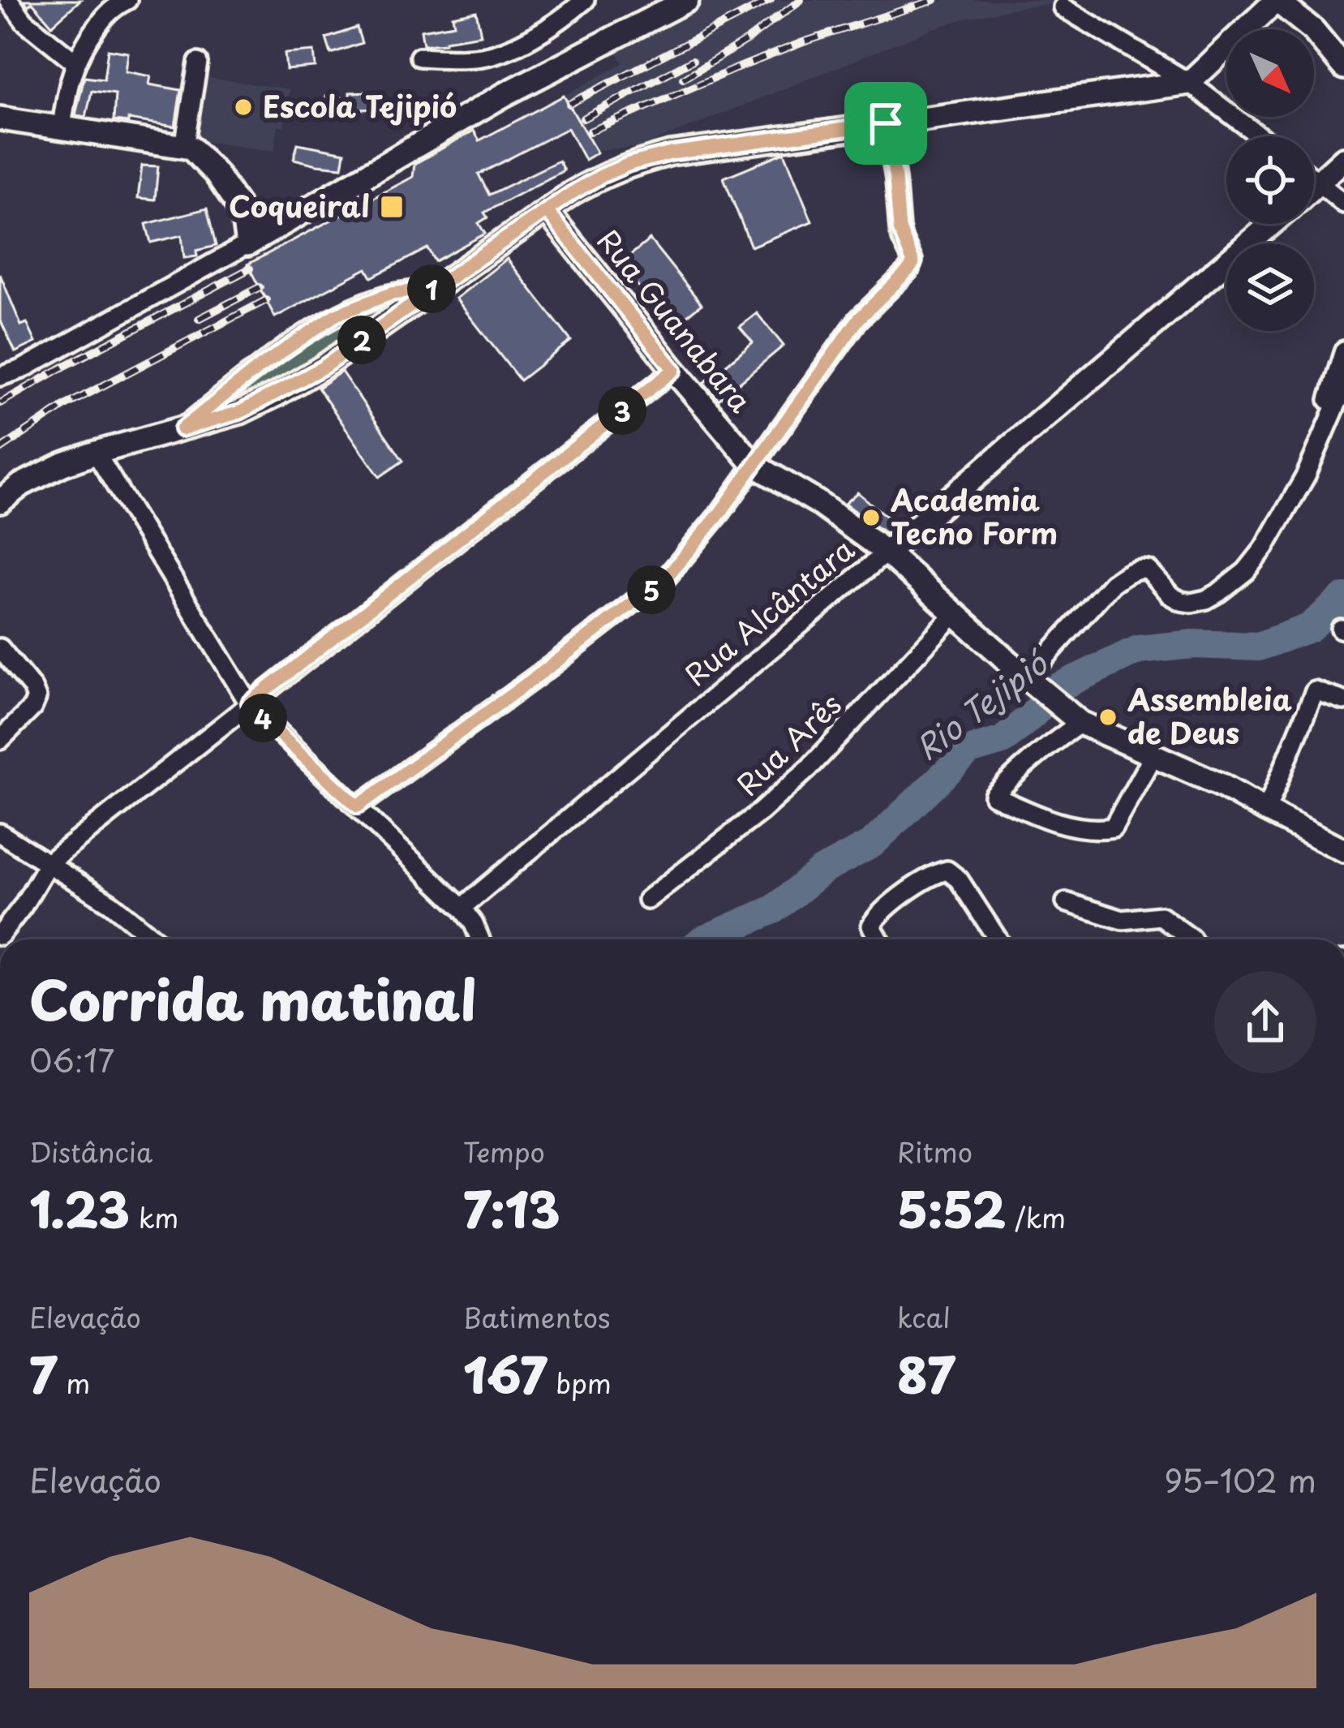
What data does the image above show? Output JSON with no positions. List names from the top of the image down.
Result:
{
  "streets": {
    "street": ["Rua Guanabara", "Rua Alcântara", "Rua Arês"]
  },
  "crossings": [
    ["Rua Guanabara", "Rua Alcântara"],
    ["Rua Guanabara", "Rua Arês"]
  ],
  "water": ["Rio Tejipió"],
  "places": {
    "other": ["Escola Tejipió", "Academia Tecno Form", "Assembleia de Deus"],
    "transit": ["Coqueiral"]
  },
  "north": "bottom right",
  "page": {
    "pins": [
      "1",
      "2",
      "3",
      "5",
      "4"
    ],
    "heading": ["Corrida matinal", "06:17"],
    "stats": [
      ["Distância", "1.23 km"],
      ["Tempo", "7:13"],
      ["Ritmo", "5:52 /km"],
      ["Elevação", "7 m"],
      ["Batimentos", "167 bpm"],
      ["kcal", "87"]
    ],
    "chart": ["Elevação", "95–102 m"]
  }
}
